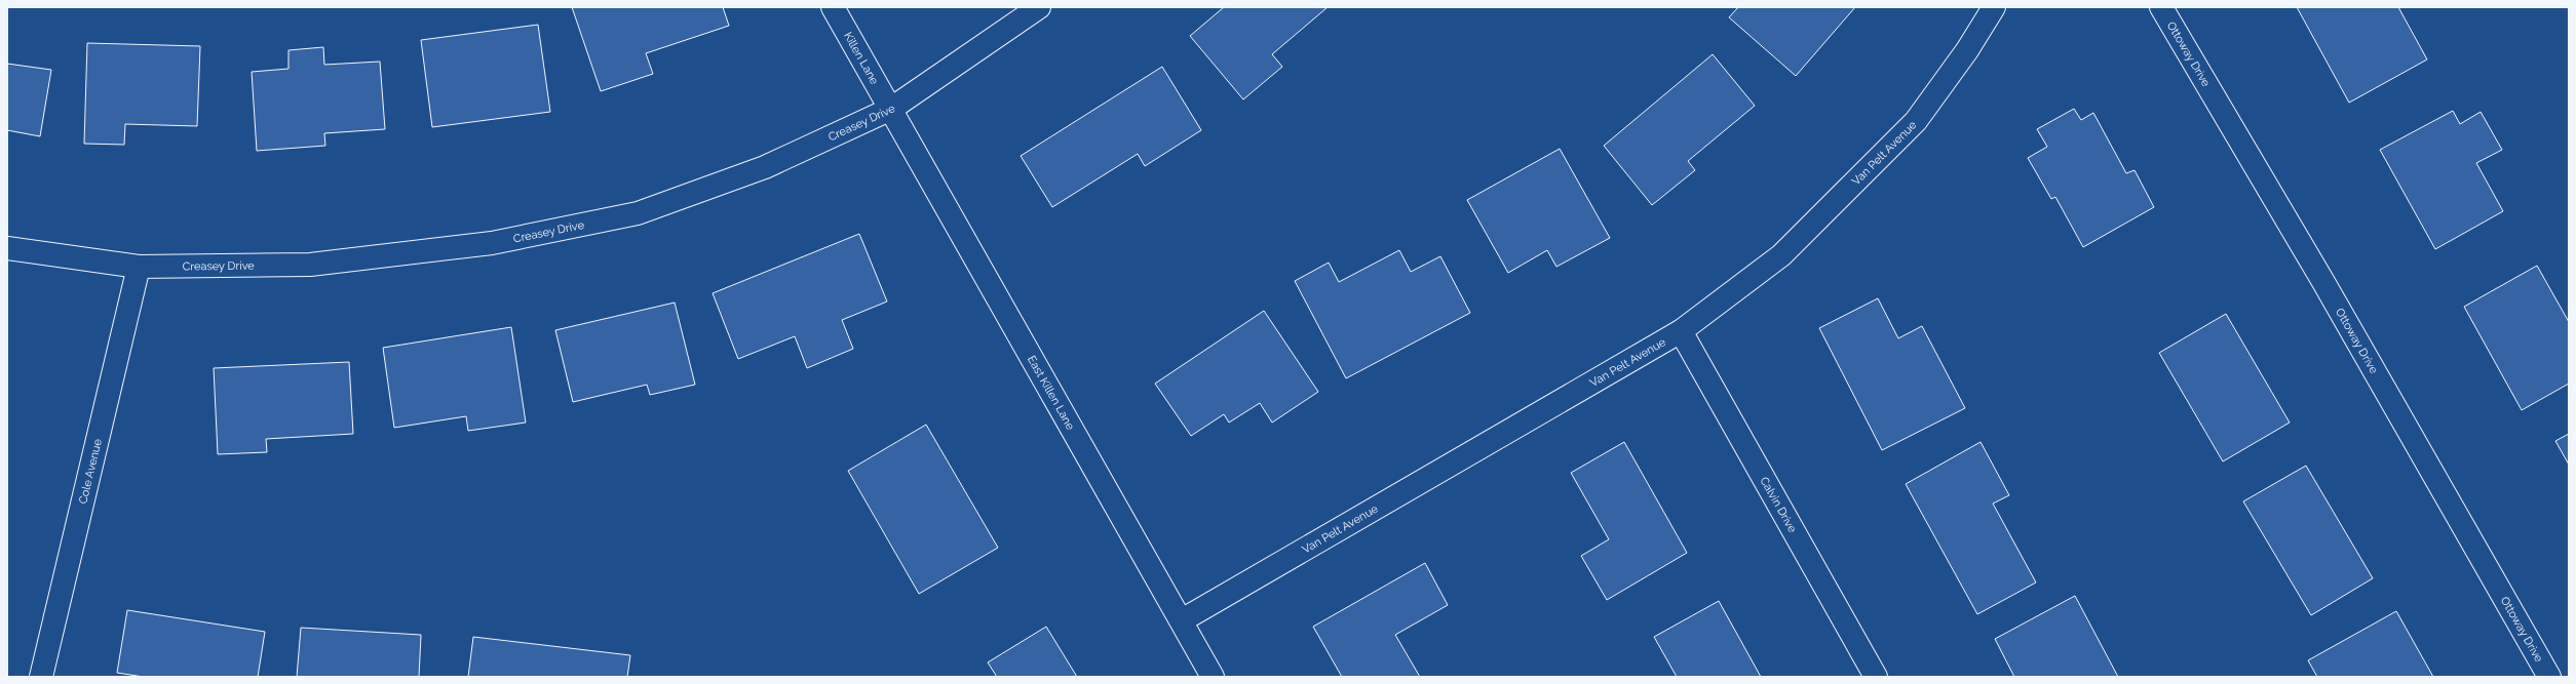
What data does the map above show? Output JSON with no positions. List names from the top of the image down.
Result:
{
  "streets": {
    "street": [
      "Ottoway Drive",
      "Killen Lane",
      "Creasey Drive",
      "Van Pelt Avenue",
      "East Killen Lane",
      "Cole Avenue",
      "Calvin Drive"
    ]
  },
  "crossings": [
    ["Killen Lane", "Creasey Drive"],
    ["Killen Lane", "East Killen Lane"],
    ["Creasey Drive", "East Killen Lane"],
    ["Creasey Drive", "Cole Avenue"],
    ["Van Pelt Avenue", "East Killen Lane"],
    ["Van Pelt Avenue", "Calvin Drive"]
  ]
}
